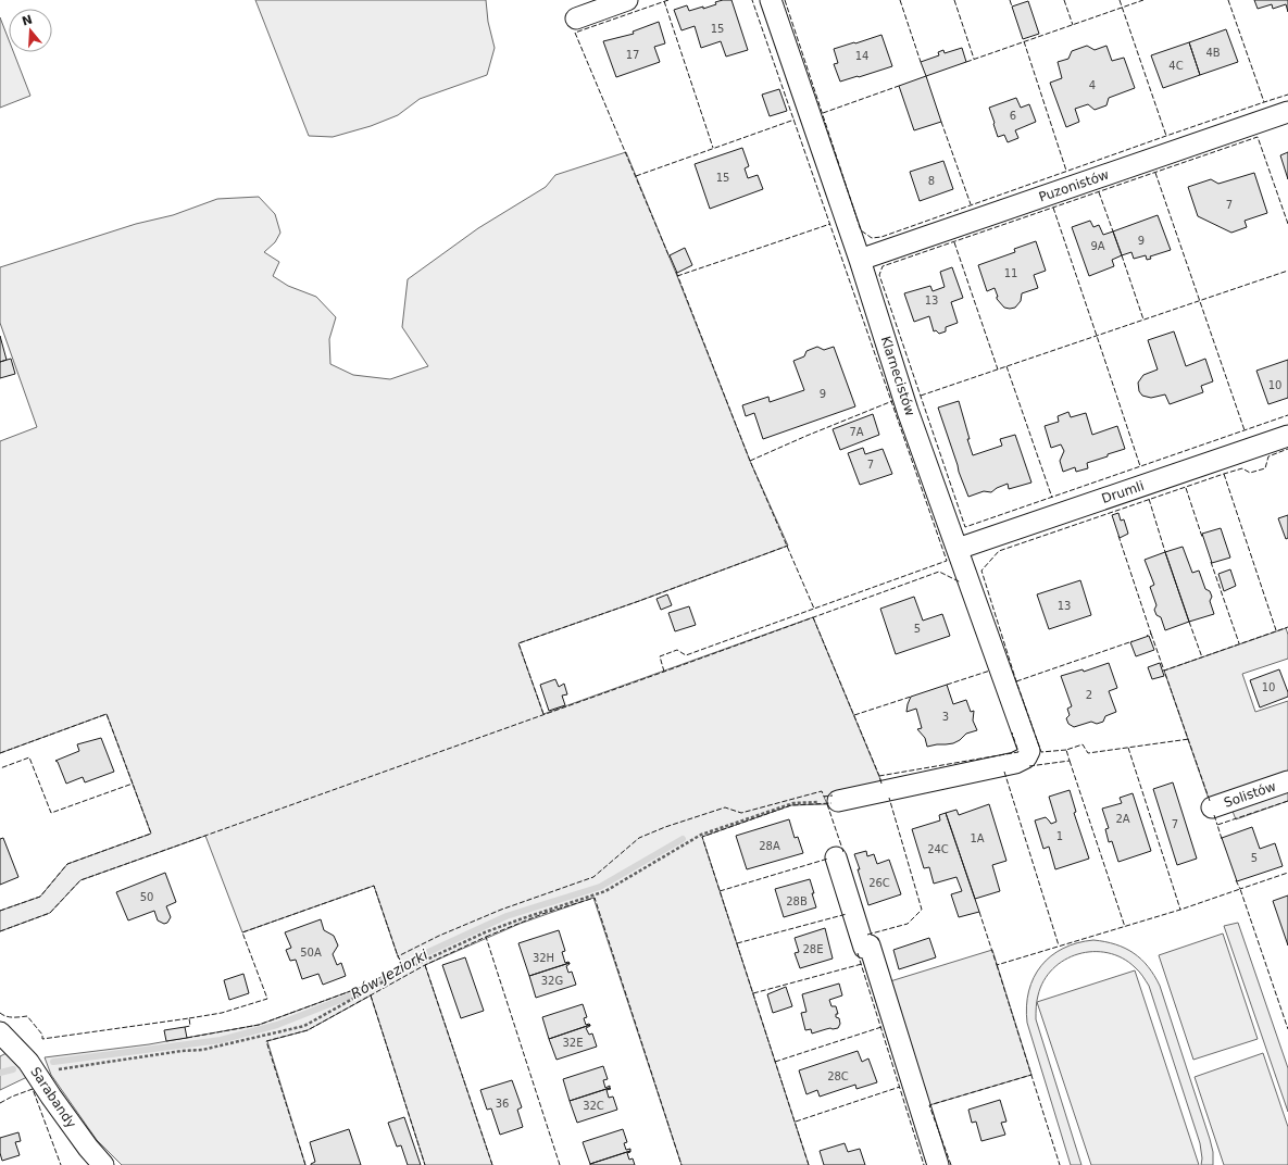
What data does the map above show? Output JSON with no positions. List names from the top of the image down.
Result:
{
  "streets": {
    "street": [
      "Puzonistów",
      "Klarnecistów",
      "Drumli",
      "Solistów",
      "Sarabandy"
    ]
  },
  "crossings": [
    ["Puzonistów", "Klarnecistów"],
    ["Klarnecistów", "Drumli"]
  ],
  "water": ["Rów Jeziorki"],
  "house_numbers": [
    "15",
    "4B",
    "17",
    "14",
    "4C",
    "4",
    "6",
    "15",
    "8",
    "7",
    "9",
    "9A",
    "11",
    "13",
    "10",
    "9",
    "7A",
    "7",
    "13",
    "5",
    "10",
    "2",
    "3",
    "2A",
    "7",
    "1",
    "1A",
    "28A",
    "24C",
    "5",
    "26C",
    "50",
    "28B",
    "28E",
    "50A",
    "32H",
    "32G",
    "32E",
    "28C",
    "36",
    "32C"
  ],
  "north": "top"
}
